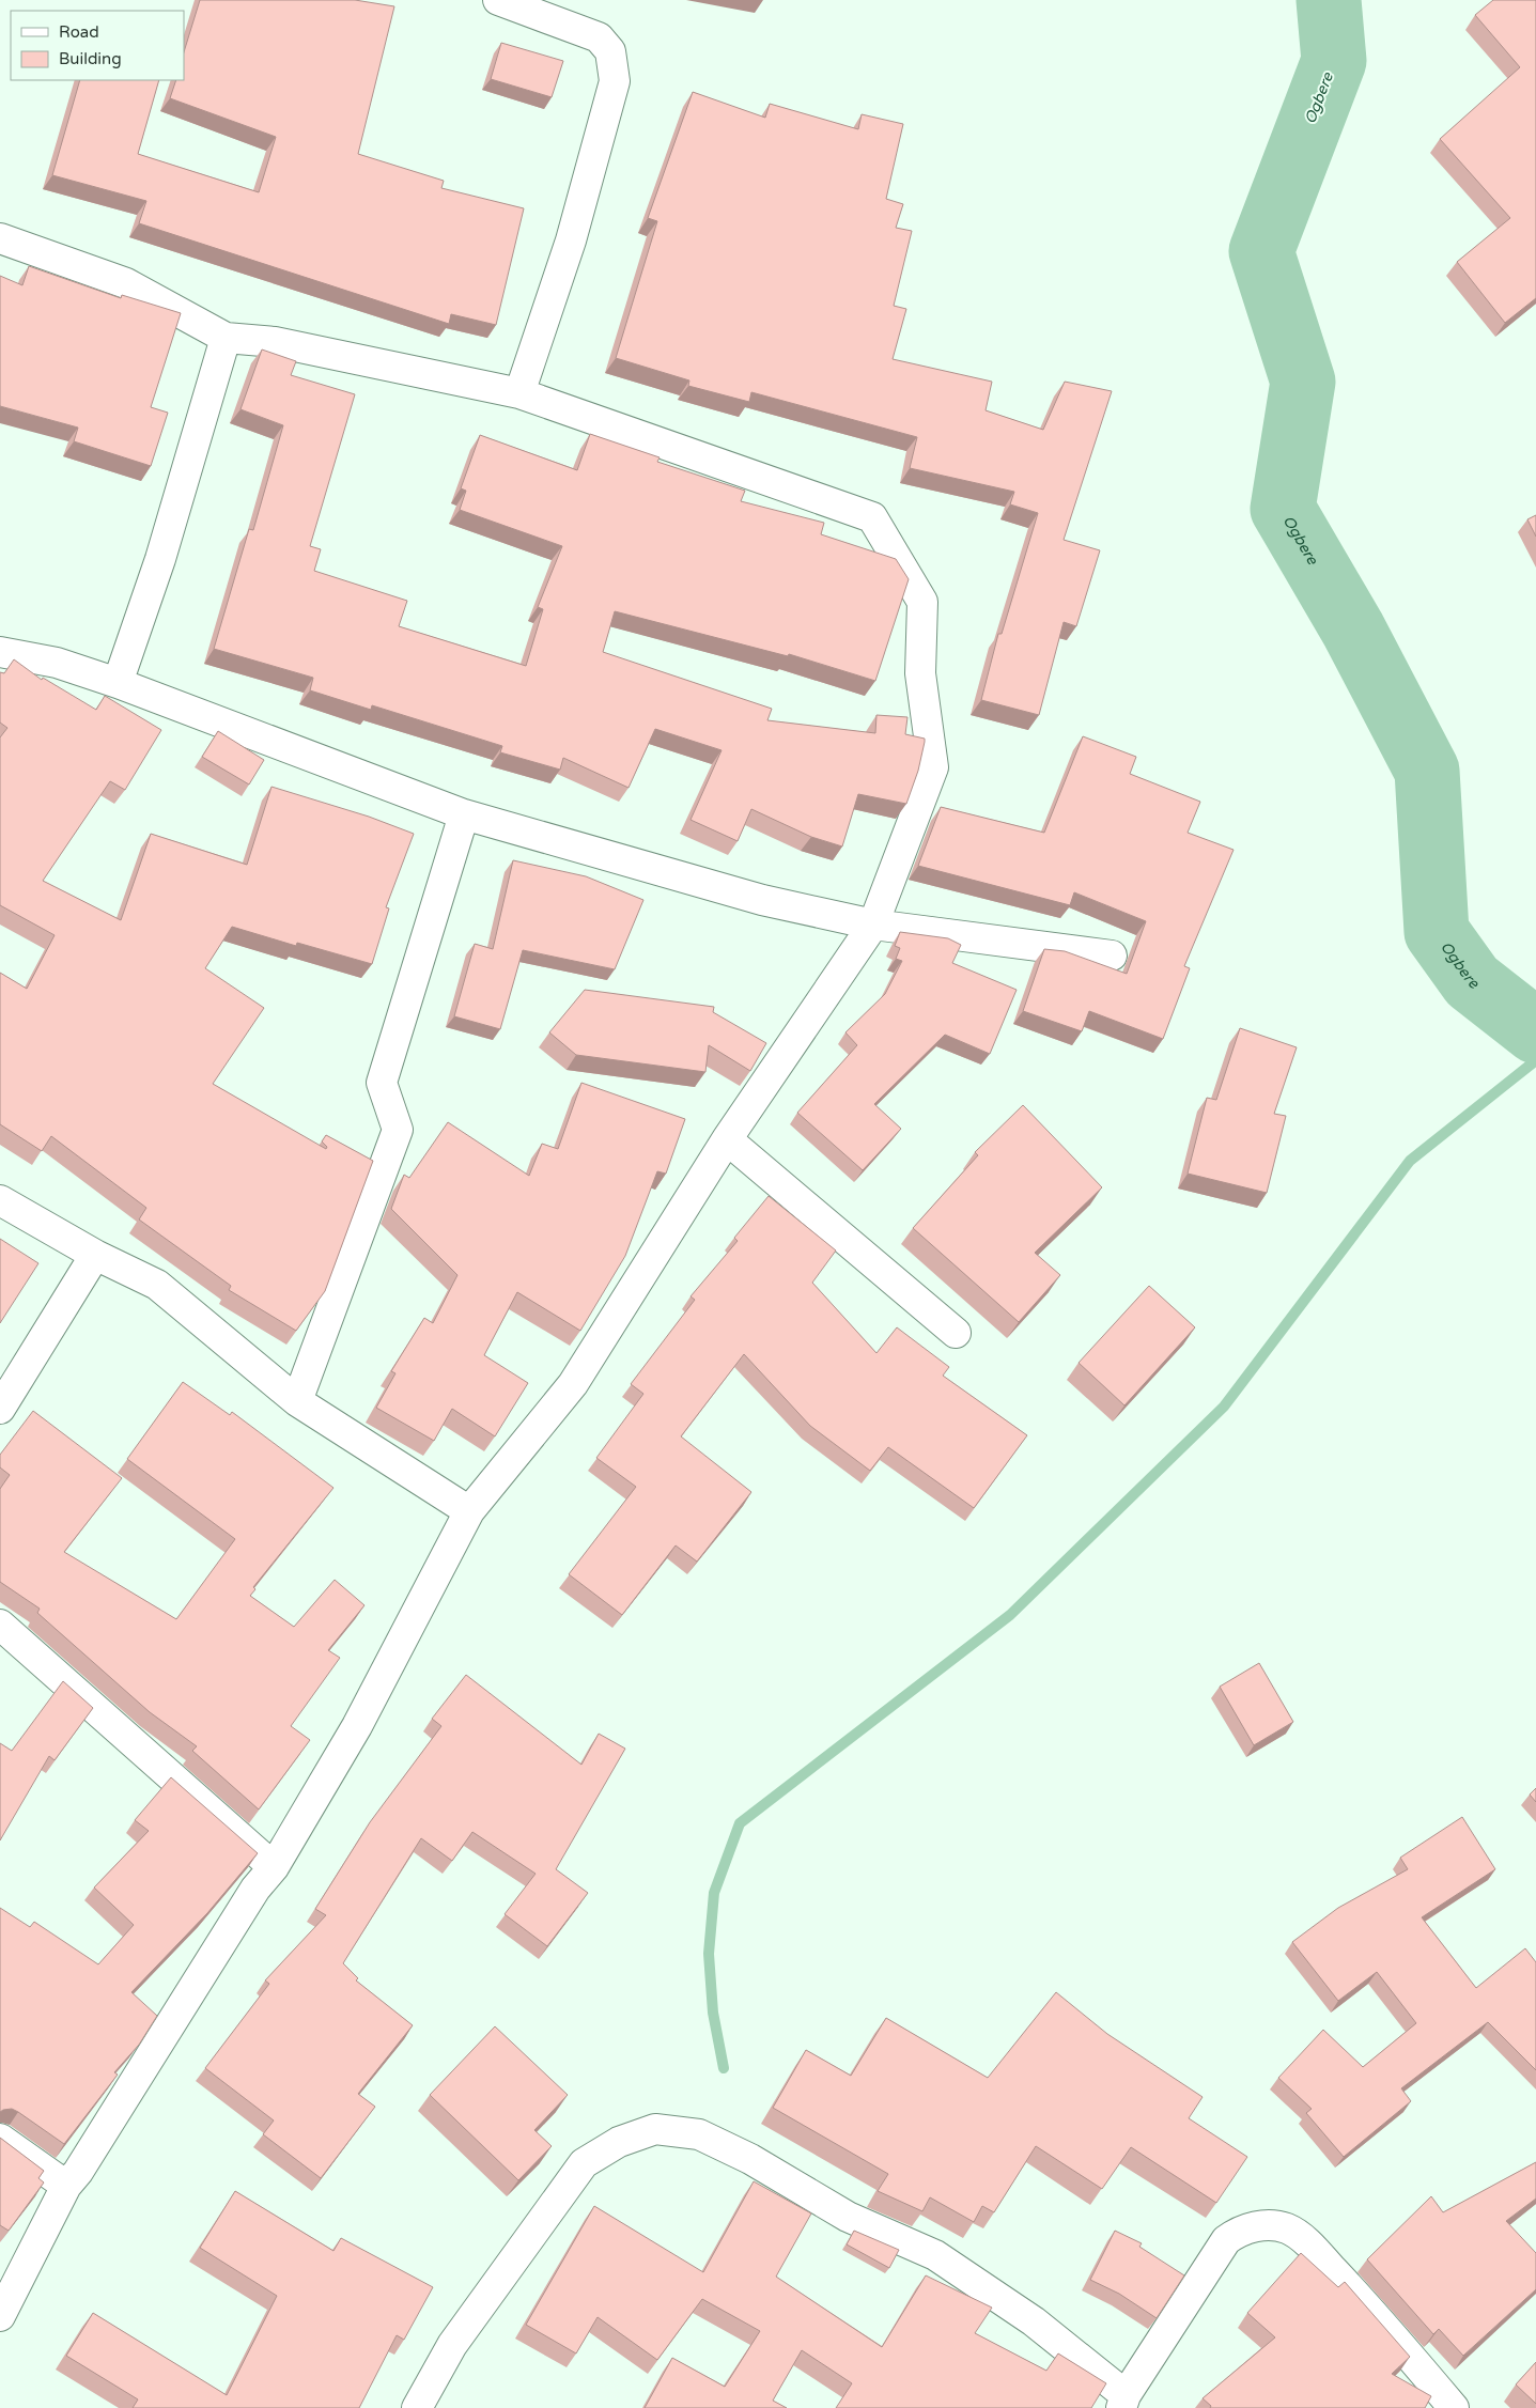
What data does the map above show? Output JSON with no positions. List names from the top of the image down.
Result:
{
  "water": ["Ogbere"],
  "legend": ["Road", "Building"]
}
